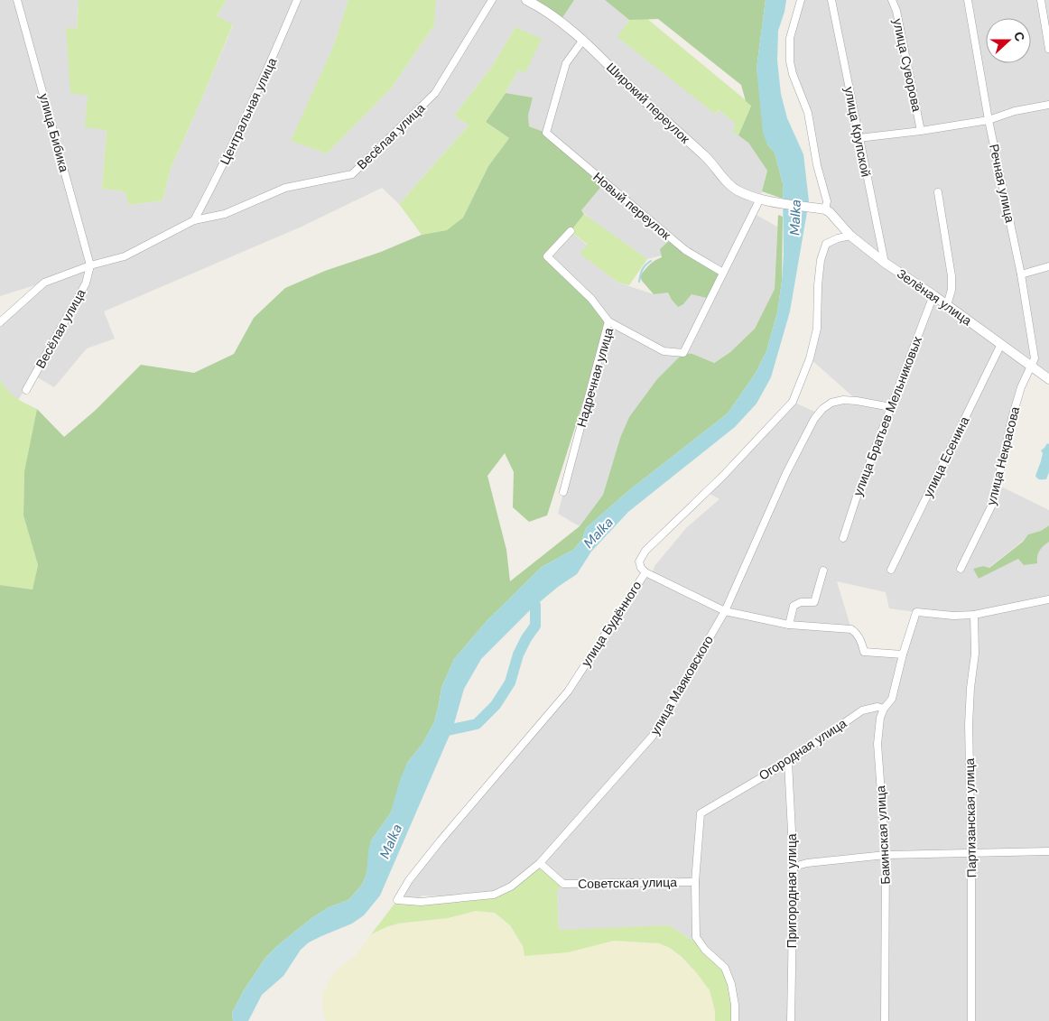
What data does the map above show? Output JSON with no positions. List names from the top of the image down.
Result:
{
  "streets": {
    "street": [
      "улица Суворова",
      "Широкий переулок",
      "Центральная улица",
      "улица Крупской",
      "улица Бибика",
      "Весёлая улица",
      "Речная улица",
      "Новый переулок",
      "Зелёная улица",
      "Надречная улица",
      "улица Братьев Мельниковых",
      "улица Некрасова",
      "улица Есенина",
      "улица Будённого",
      "улица Маяковского",
      "Огородная улица",
      "Партизанская улица",
      "Бакинская улица",
      "Советская улица",
      "Пригородная улица"
    ]
  },
  "crossings": [
    ["Широкий переулок", "Новый переулок"],
    ["Широкий переулок", "Зелёная улица"],
    ["Широкий переулок", "Надречная улица"],
    ["Центральная улица", "Весёлая улица"],
    ["улица Крупской", "Зелёная улица"],
    ["улица Бибика", "Весёлая улица"],
    ["Речная улица", "Зелёная улица"],
    ["Речная улица", "улица Некрасова"],
    ["Новый переулок", "Надречная улица"],
    ["Зелёная улица", "улица Братьев Мельниковых"],
    ["Зелёная улица", "улица Некрасова"],
    ["Зелёная улица", "улица Есенина"],
    ["Зелёная улица", "улица Будённого"],
    ["улица Братьев Мельниковых", "улица Маяковского"],
    ["улица Будённого", "улица Маяковского"],
    ["улица Маяковского", "Советская улица"],
    ["Огородная улица", "Бакинская улица"],
    ["Огородная улица", "Советская улица"],
    ["Огородная улица", "Пригородная улица"],
    ["Партизанская улица", "Бакинская улица"]
  ],
  "water": ["Malka"],
  "north": "right"
}
